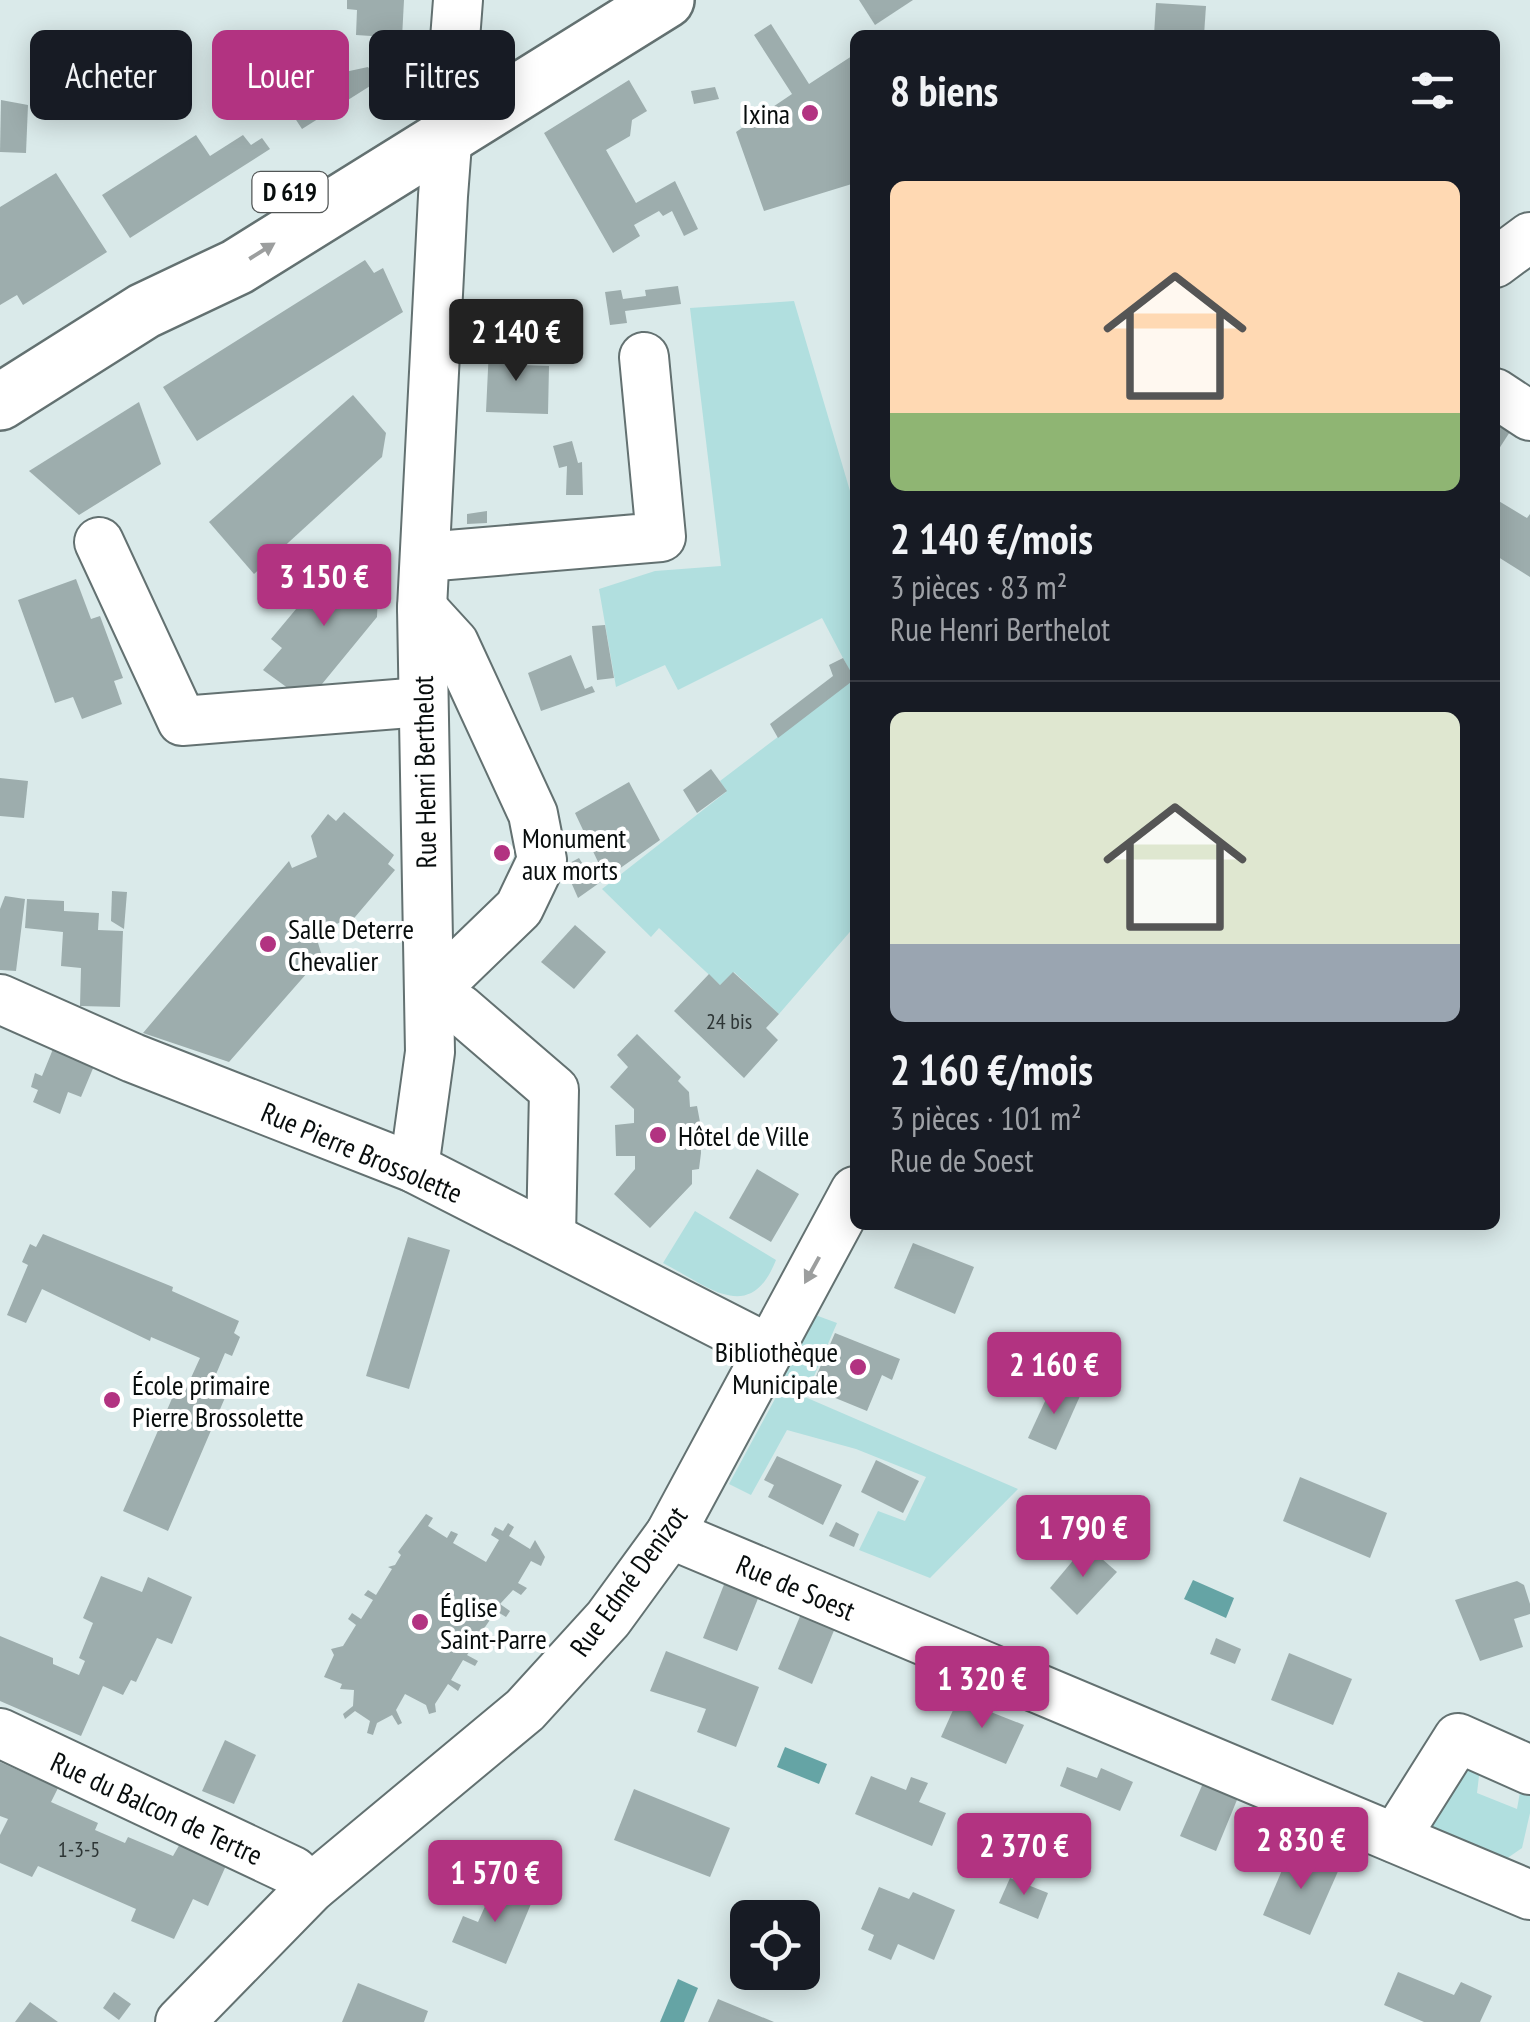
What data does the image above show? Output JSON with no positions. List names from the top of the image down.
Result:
{
  "streets": {
    "main road": ["D 619"],
    "street": [
      "Rue Henri Berthelot",
      "Rue Pierre Brossolette",
      "Rue Edmé Denizot",
      "Rue de Soest",
      "Rue du Balcon de Tertre"
    ]
  },
  "crossings": [
    ["Rue Henri Berthelot", "Rue Pierre Brossolette"],
    ["Rue Pierre Brossolette", "Rue Edmé Denizot"],
    ["Rue Edmé Denizot", "Rue de Soest"],
    ["Rue Edmé Denizot", "Rue du Balcon de Tertre"]
  ],
  "places": [
    "Ixina",
    "Monument aux morts",
    "Salle Deterre Chevalier",
    "Hôtel de Ville",
    "Bibliothèque Municipale",
    "École primaire Pierre Brossolette",
    "Église Saint-Parre"
  ],
  "house_numbers": ["24 bis", "1-3-5"],
  "page": {
    "chip": ["Acheter", "Louer", "Filtres"],
    "heading": "8 biens",
    "list": [
      {
        "name": "2 140 €/mois",
        "note": "3 pièces · 83 m² · Rue Henri Berthelot"
      },
      {
        "name": "2 160 €/mois",
        "note": "3 pièces · 101 m² · Rue de Soest"
      }
    ],
    "price": [
      "2 140 €",
      "3 150 €",
      "2 160 €",
      "1 790 €",
      "1 320 €",
      "2 830 €",
      "2 370 €",
      "1 570 €"
    ]
  }
}
